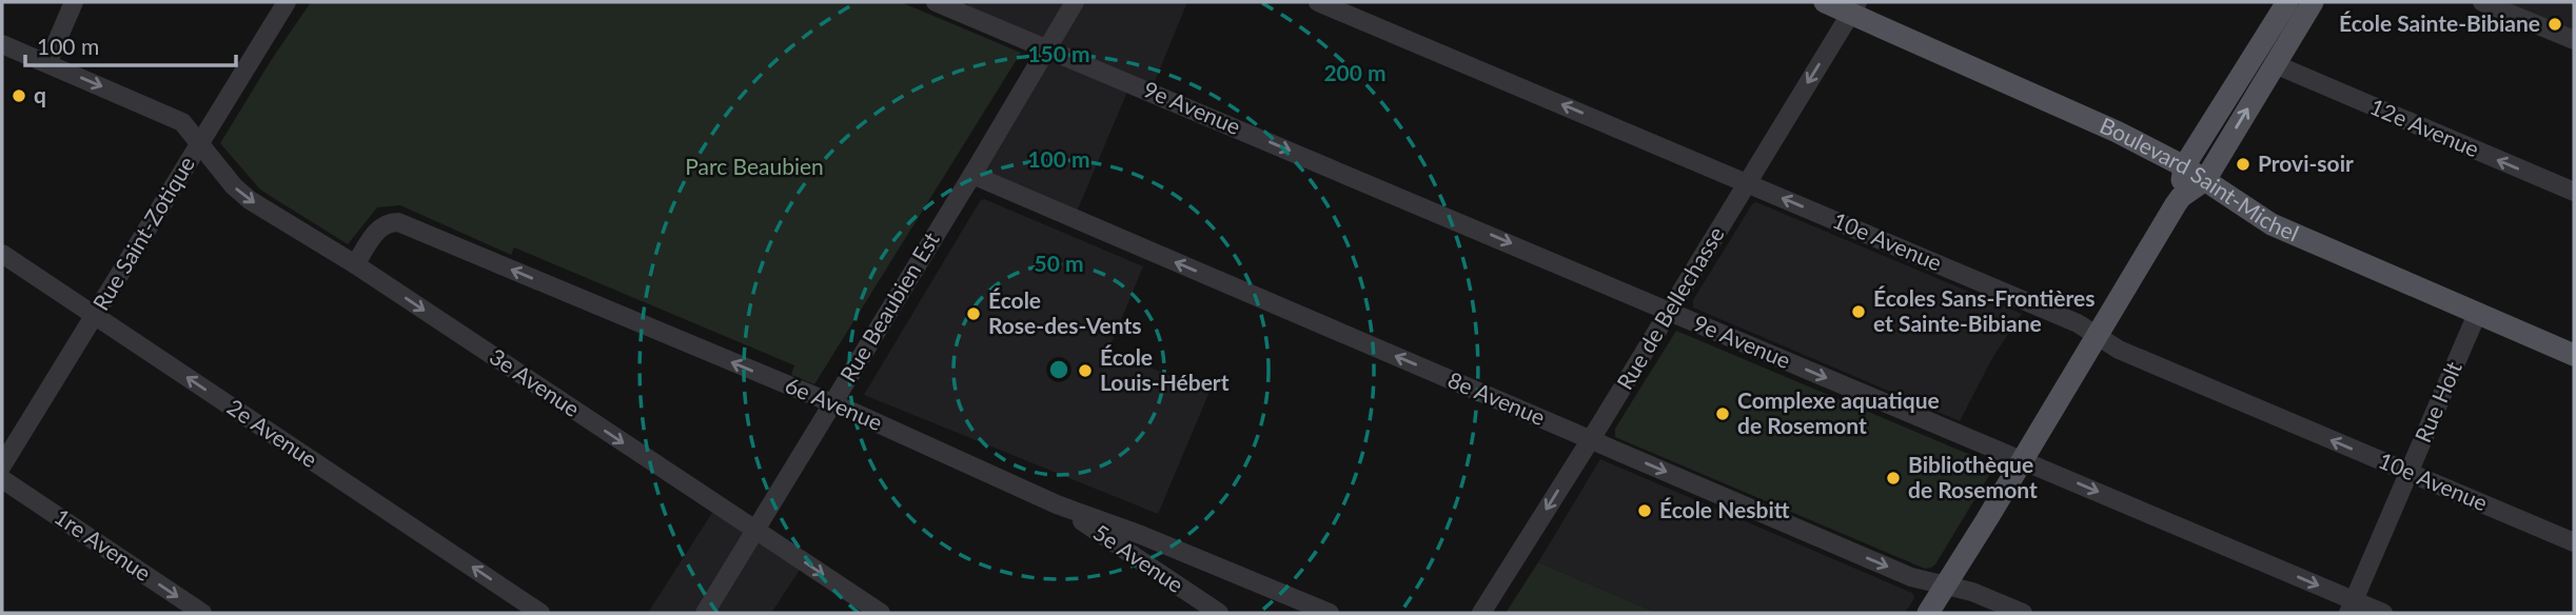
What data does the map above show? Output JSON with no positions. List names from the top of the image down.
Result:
{
  "streets": {
    "main road": ["Boulevard Saint-Michel"],
    "street": [
      "9e Avenue",
      "12e Avenue",
      "Rue Saint-Zotique",
      "10e Avenue",
      "Rue Beaubien Est",
      "Rue de Bellechasse",
      "3e Avenue",
      "8e Avenue",
      "Rue Holt",
      "6e Avenue",
      "2e Avenue",
      "1re Avenue",
      "5e Avenue"
    ]
  },
  "crossings": [
    ["9e Avenue", "Rue Beaubien Est"],
    ["9e Avenue", "Rue de Bellechasse"],
    ["9e Avenue", "Rue Holt"],
    ["Boulevard Saint-Michel", "Rue de Bellechasse"],
    ["Boulevard Saint-Michel", "Rue Holt"],
    ["Rue Saint-Zotique", "3e Avenue"],
    ["Rue Saint-Zotique", "2e Avenue"],
    ["10e Avenue", "Rue de Bellechasse"],
    ["10e Avenue", "Rue Holt"],
    ["Rue Beaubien Est", "3e Avenue"],
    ["Rue Beaubien Est", "8e Avenue"],
    ["Rue Beaubien Est", "6e Avenue"],
    ["Rue de Bellechasse", "8e Avenue"],
    ["3e Avenue", "6e Avenue"],
    ["6e Avenue", "5e Avenue"]
  ],
  "one_way": [
    "9e Avenue",
    "10e Avenue",
    "Rue de Bellechasse",
    "3e Avenue",
    "6e Avenue",
    "2e Avenue",
    "1re Avenue"
  ],
  "parks": ["Parc Beaubien"],
  "places": [
    "École Sainte-Bibiane",
    "q",
    "Provi-soir",
    "Écoles Sans-Frontières et Sainte-Bibiane",
    "École Rose-des-Vents",
    "École Louis-Hébert",
    "Complexe aquatique de Rosemont",
    "Bibliothèque de Rosemont",
    "École Nesbitt"
  ],
  "scale_bar": "100 m",
  "rings": [
    "150 m",
    "200 m",
    "100 m",
    "50 m"
  ]
}
